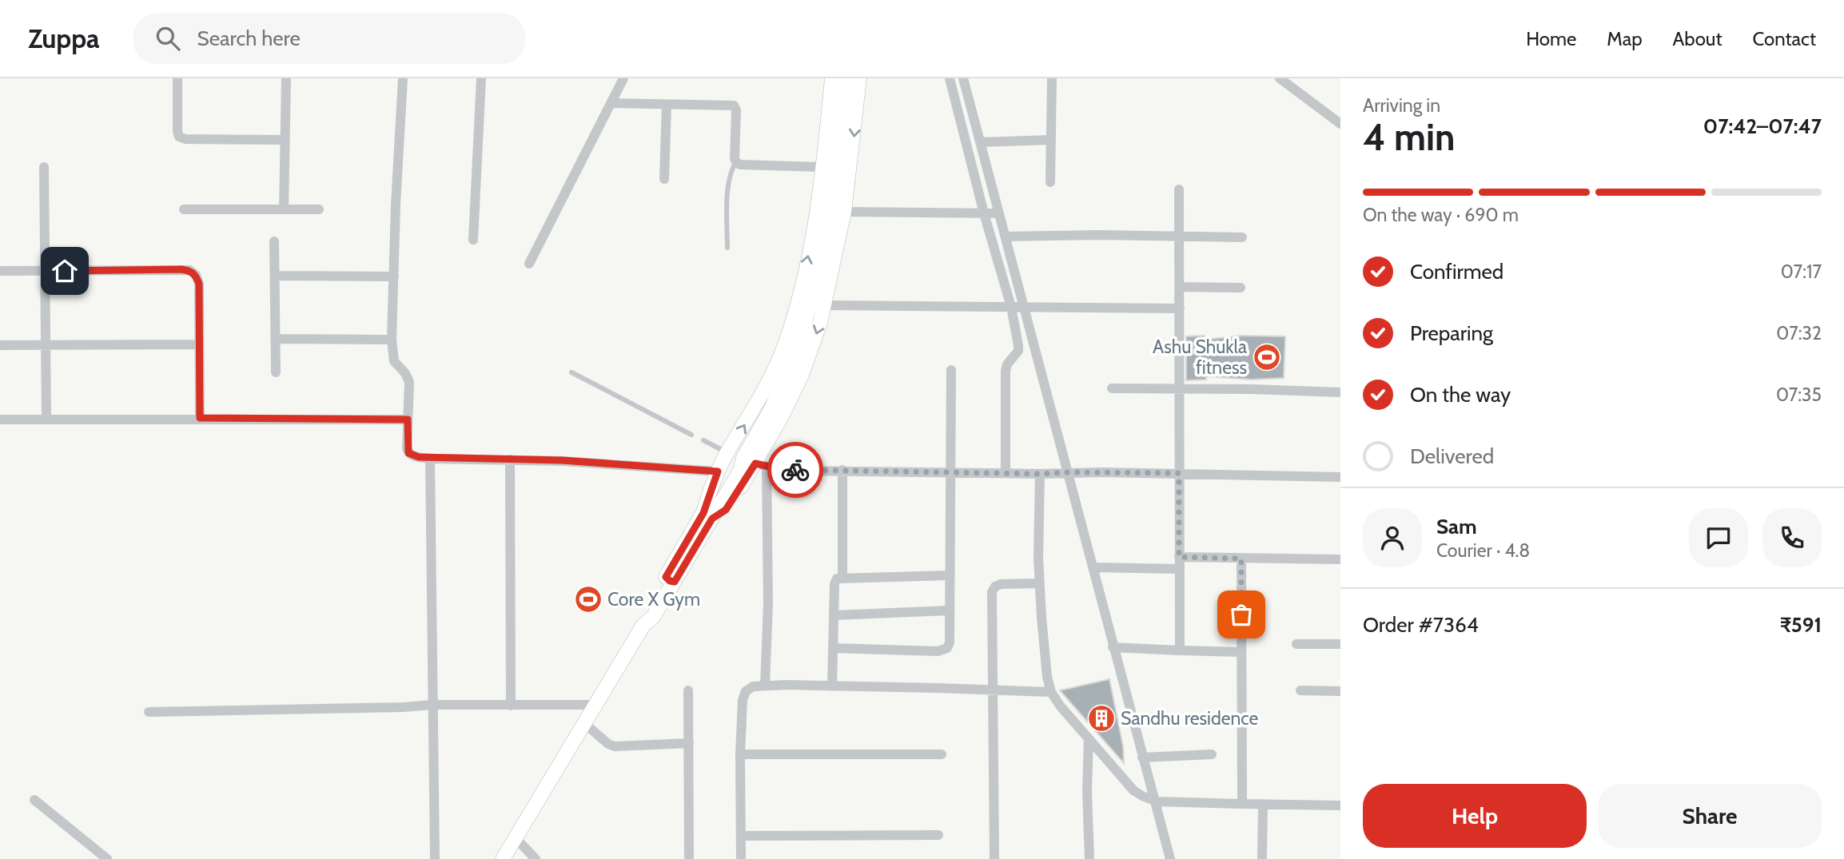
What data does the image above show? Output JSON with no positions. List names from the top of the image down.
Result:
{
  "places": {
    "sports": ["Ashu Shukla fitness", "Core X Gym"],
    "building": ["Sandhu residence"]
  },
  "page": {
    "header": "Zuppa",
    "search": "Search here",
    "nav": [
      "Home",
      "Map",
      "About",
      "Contact"
    ],
    "heading": ["4 min", "Arriving in", "07:42–07:47"],
    "panel": [
      "Sam",
      "Courier · 4.8",
      "Order #7364",
      "₹591"
    ],
    "bar": "On the way · 690 m",
    "list": [
      ["Confirmed", "07:17"],
      ["Preparing", "07:32"],
      ["On the way", "07:35"],
      "Delivered"
    ],
    "buttons": ["Help", "Share"]
  }
}
